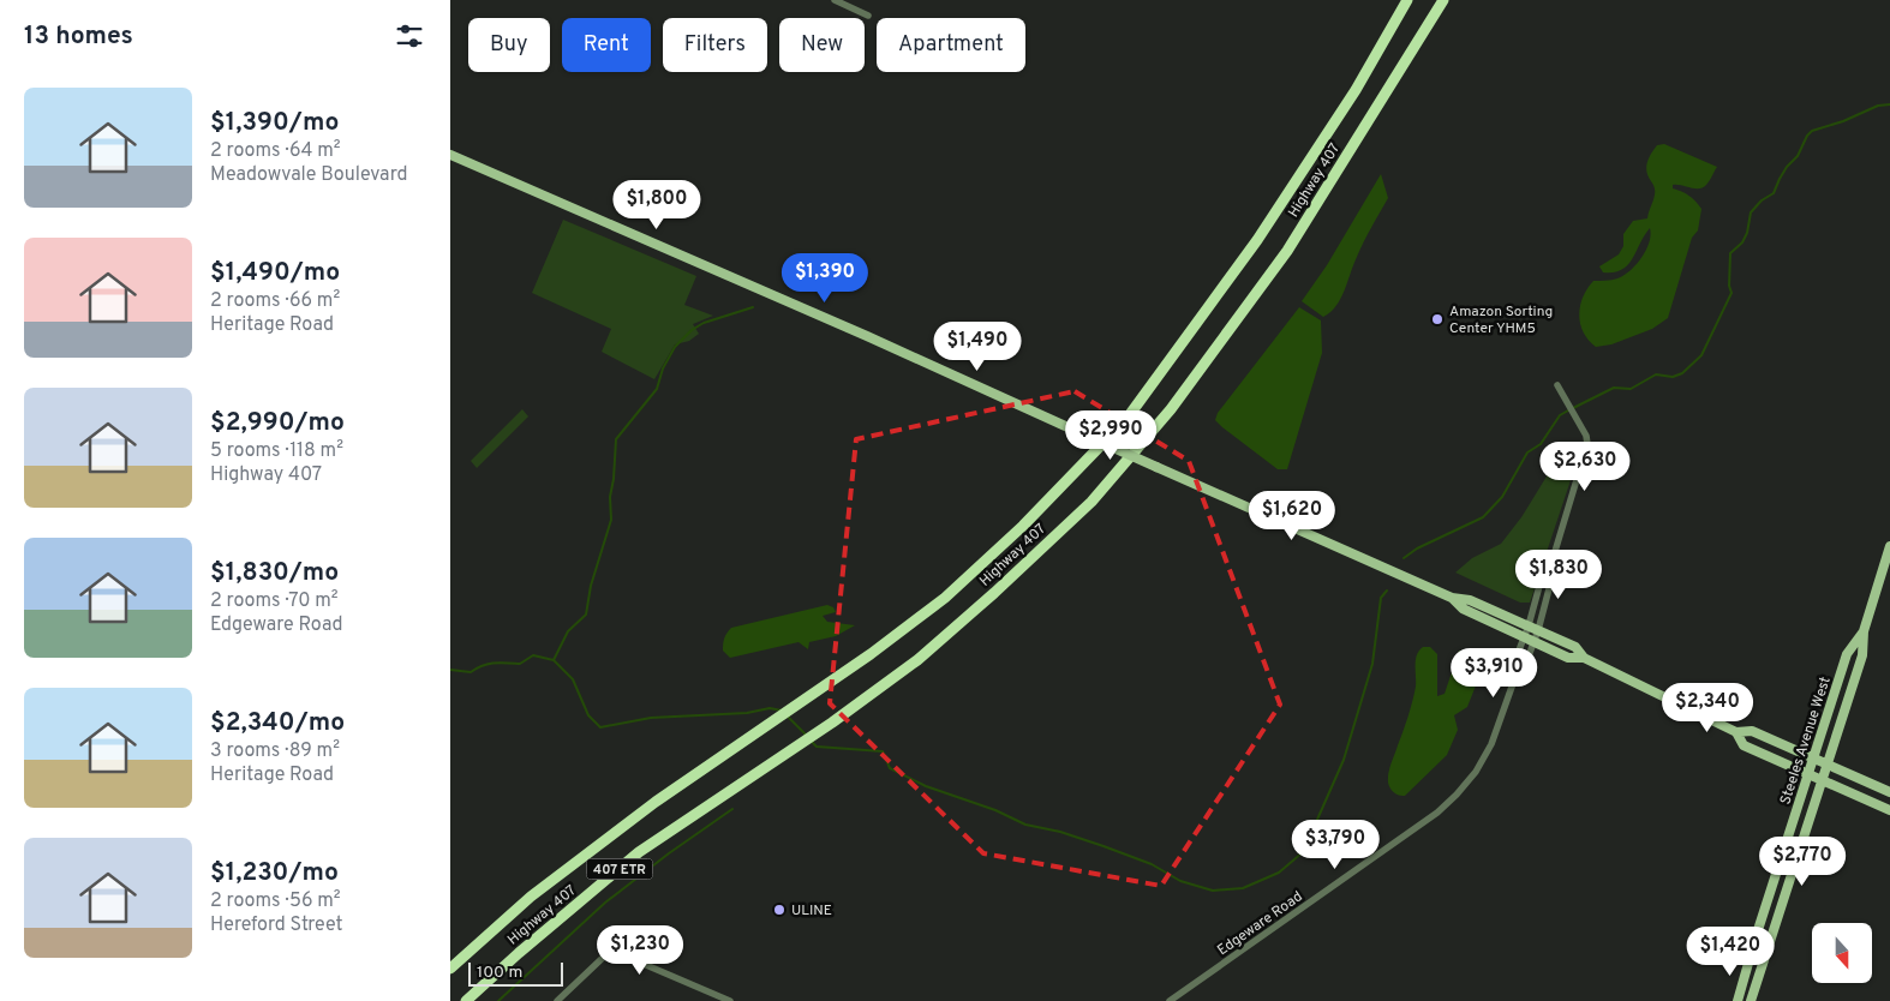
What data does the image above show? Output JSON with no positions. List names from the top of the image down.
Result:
{
  "streets": {
    "highway": ["Highway 407", "407 ETR"],
    "main road": ["Steeles Avenue West"],
    "street": ["Edgeware Road"]
  },
  "places": ["Amazon Sorting Center YHM5", "ULINE"],
  "scale_bar": "100 m",
  "north": "bottom",
  "page": {
    "heading": "13 homes",
    "chip": [
      "Buy",
      "Rent",
      "Filters",
      "New",
      "Apartment"
    ],
    "list": [
      {
        "name": "$1,390/mo",
        "note": "2 rooms · 64 m² · Meadowvale Boulevard"
      },
      {
        "name": "$1,490/mo",
        "note": "2 rooms · 66 m² · Heritage Road"
      },
      {
        "name": "$2,990/mo",
        "note": "5 rooms · 118 m² · Highway 407"
      },
      {
        "name": "$1,830/mo",
        "note": "2 rooms · 70 m² · Edgeware Road"
      },
      {
        "name": "$2,340/mo",
        "note": "3 rooms · 89 m² · Heritage Road"
      },
      {
        "name": "$1,230/mo",
        "note": "2 rooms · 56 m² · Hereford Street"
      }
    ],
    "price": [
      "$1,800",
      "$1,390",
      "$1,490",
      "$2,990",
      "$2,630",
      "$1,620",
      "$1,830",
      "$3,910",
      "$2,340",
      "$3,790",
      "$2,770",
      "$1,230",
      "$1,420"
    ],
    "scale": "100 m"
  }
}
